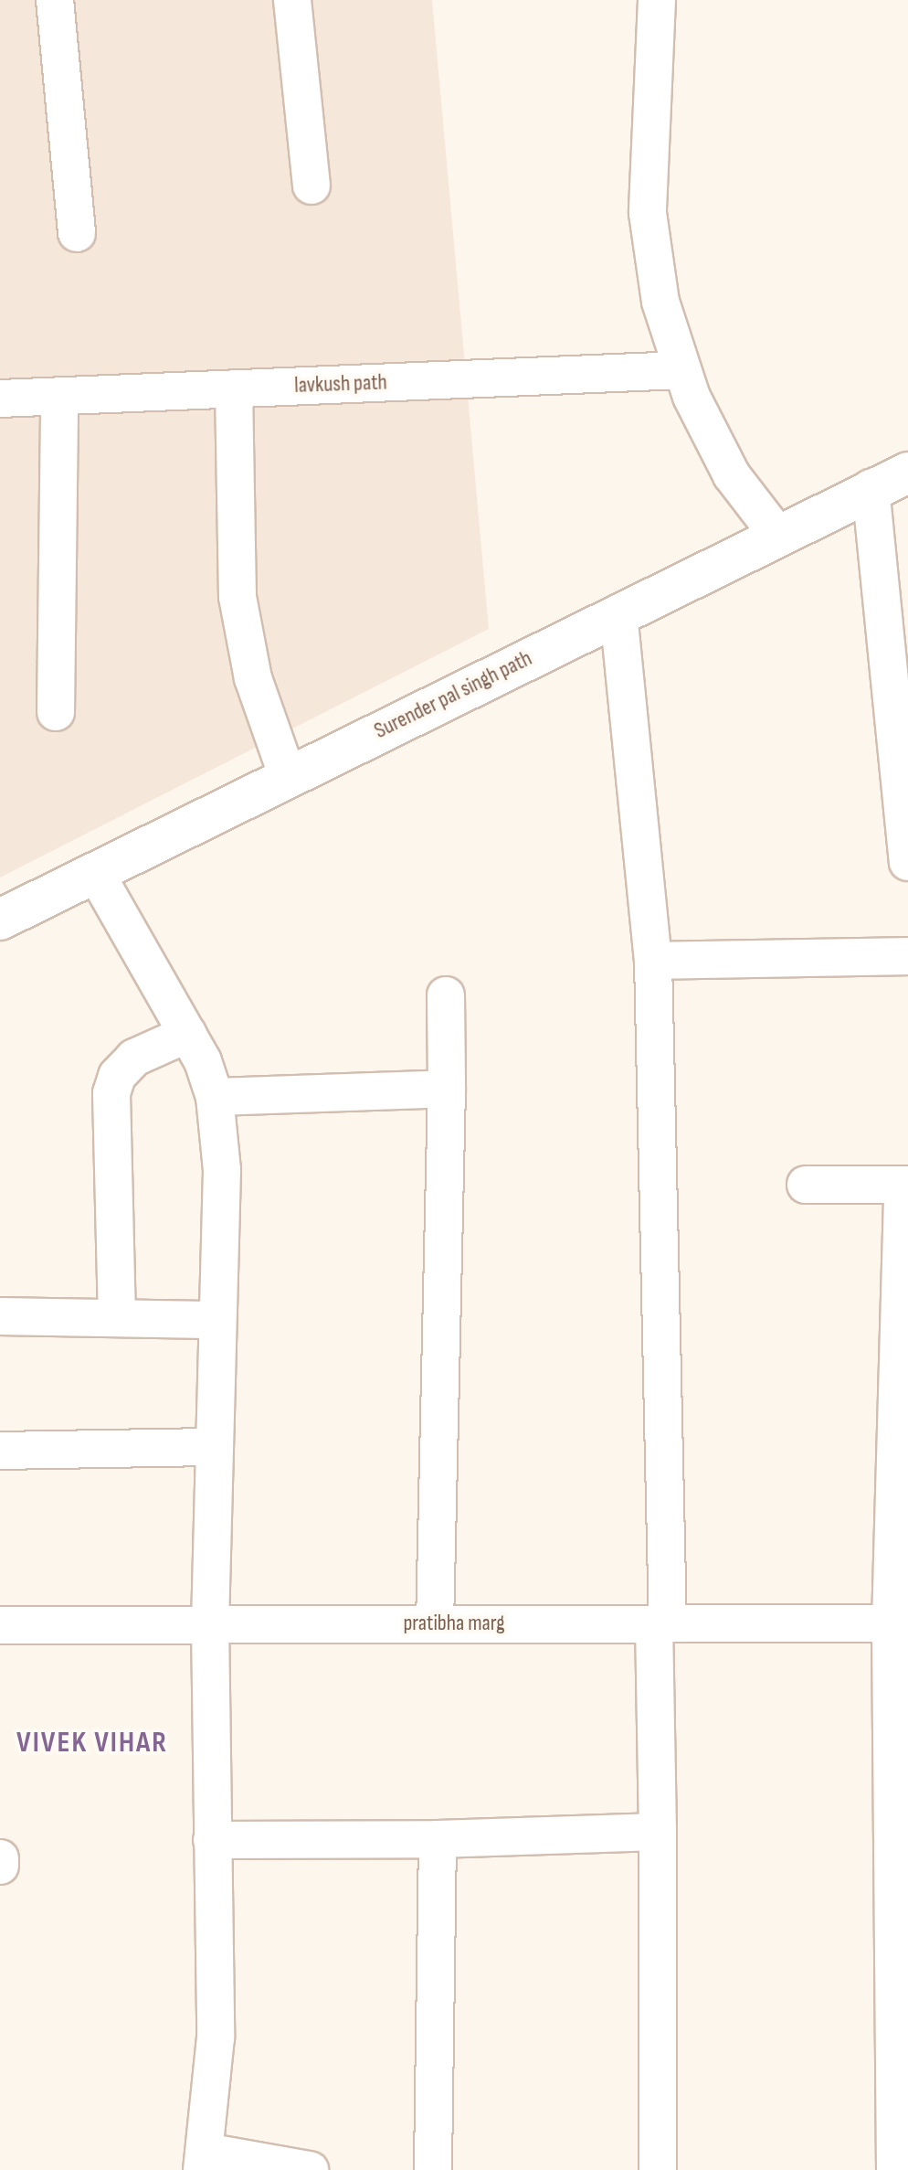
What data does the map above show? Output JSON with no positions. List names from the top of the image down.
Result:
{
  "streets": {
    "street": ["lavkush path", "Surender pal singh path", "pratibha marg"]
  },
  "districts": ["VIVEK VIHAR"]
}
